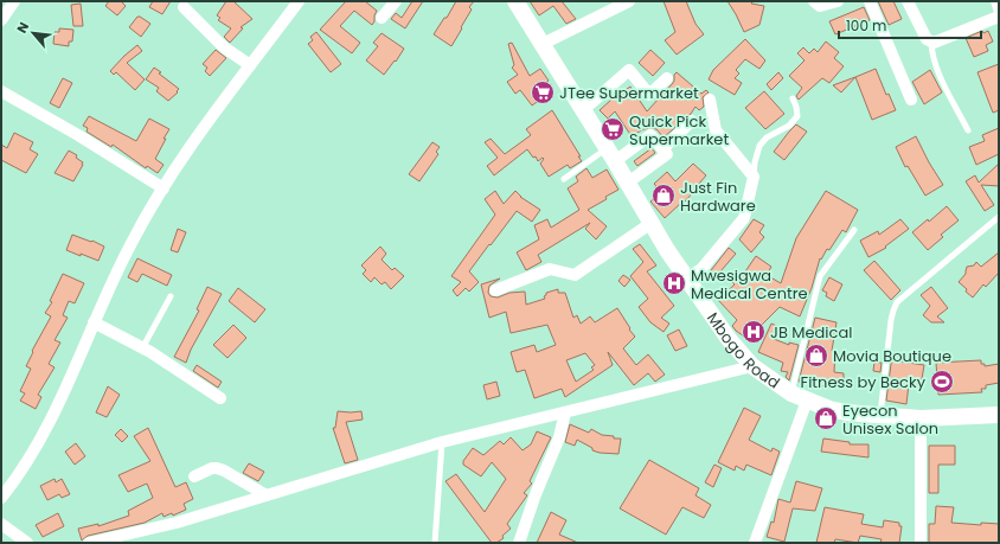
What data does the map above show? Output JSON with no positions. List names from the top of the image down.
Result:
{
  "streets": {
    "main road": ["Mbogo Road"]
  },
  "places": {
    "supermarket": ["JTee Supermarket", "Quick Pick Supermarket"],
    "shop": ["Just Fin Hardware", "Movia Boutique", "Eyecon Unisex Salon"],
    "hospital": ["Mwesigwa Medical Centre", "JB Medical"],
    "sports": ["Fitness by Becky"]
  },
  "scale_bar": "100 m",
  "north": "top left"
}
